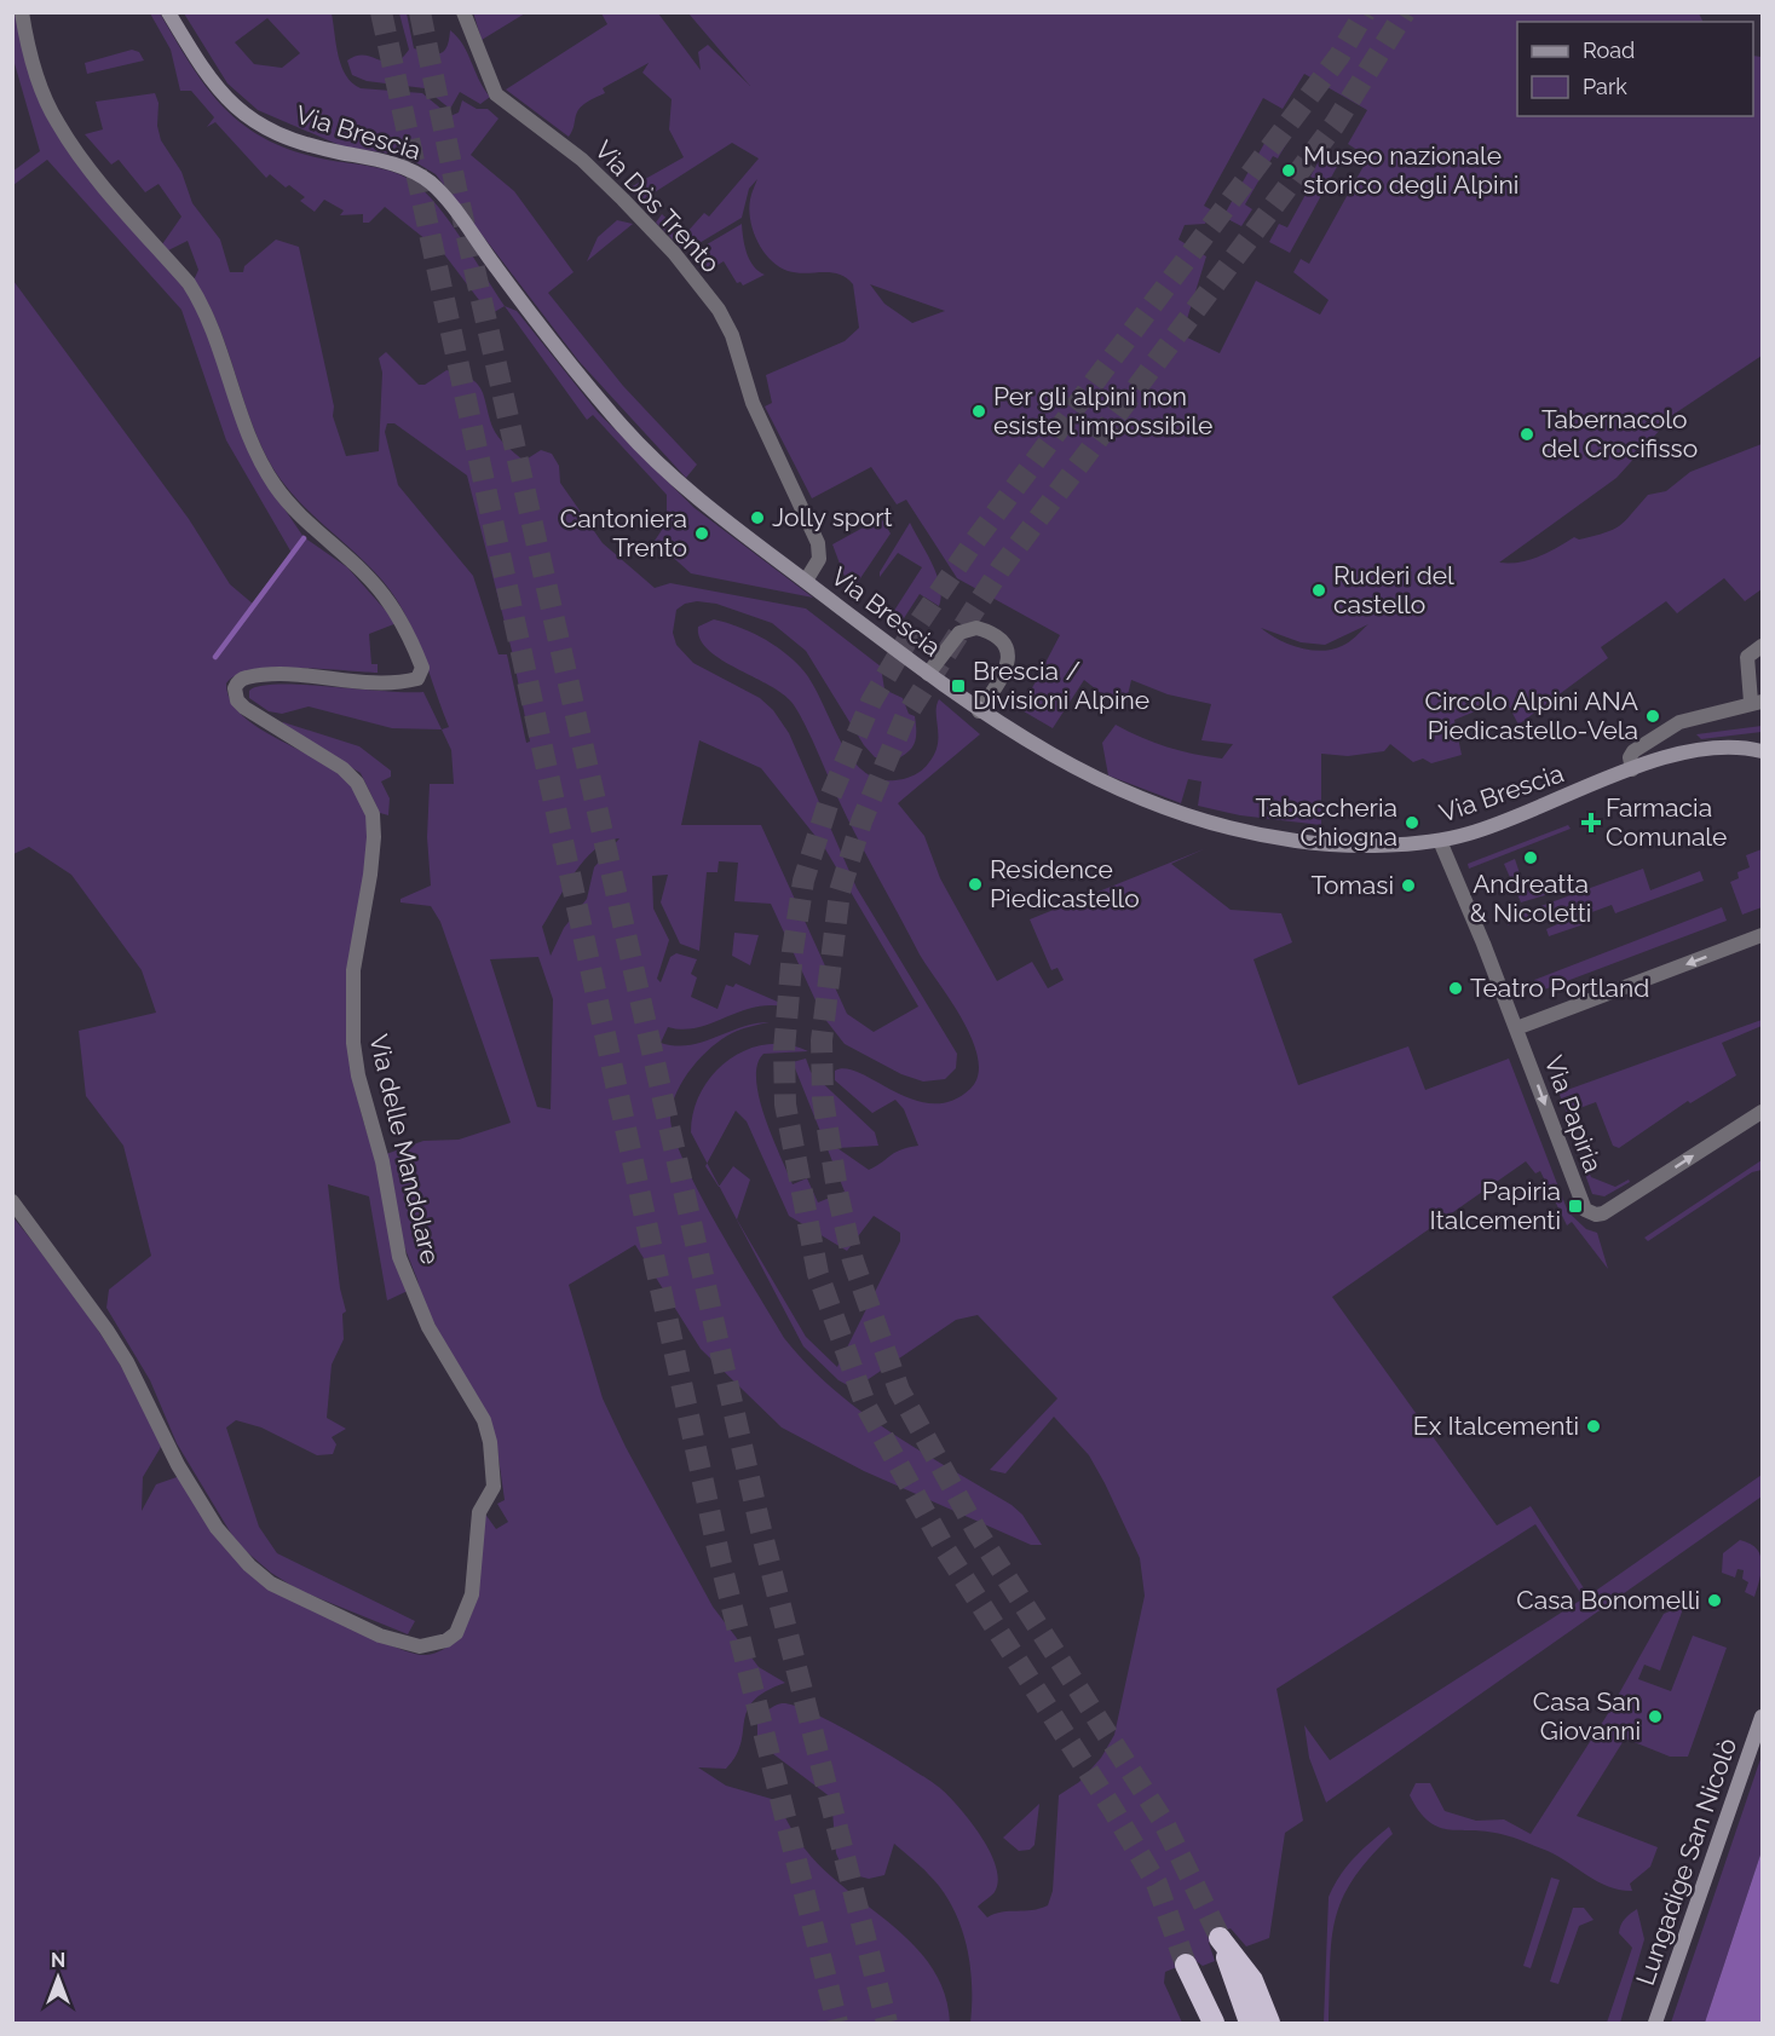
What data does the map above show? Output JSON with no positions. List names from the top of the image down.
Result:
{
  "streets": {
    "street": [
      "Via Brescia",
      "Via Dòs Trento",
      "Via Papiria",
      "Via delle Mandolare",
      "Lungadige San Nicolò"
    ]
  },
  "crossings": [
    ["Via Brescia", "Via Dòs Trento"],
    ["Via Brescia", "Via Papiria"]
  ],
  "places": {
    "other": [
      "Museo nazionale storico degli Alpini",
      "Per gli alpini non esiste l'impossibile",
      "Tabernacolo del Crocifisso",
      "Jolly sport",
      "Cantoniera Trento",
      "Ruderi del castello",
      "Circolo Alpini ANA Piedicastello-Vela",
      "Tabaccheria Chiogna",
      "Andreatta & Nicoletti",
      "Residence Piedicastello",
      "Tomasi",
      "Teatro Portland",
      "Ex Italcementi",
      "Casa Bonomelli",
      "Casa San Giovanni"
    ],
    "transit": ["Brescia / Divisioni Alpine", "Papiria Italcementi"],
    "health": ["Farmacia Comunale"]
  },
  "legend": ["Road", "Park"],
  "north": "top"
}
